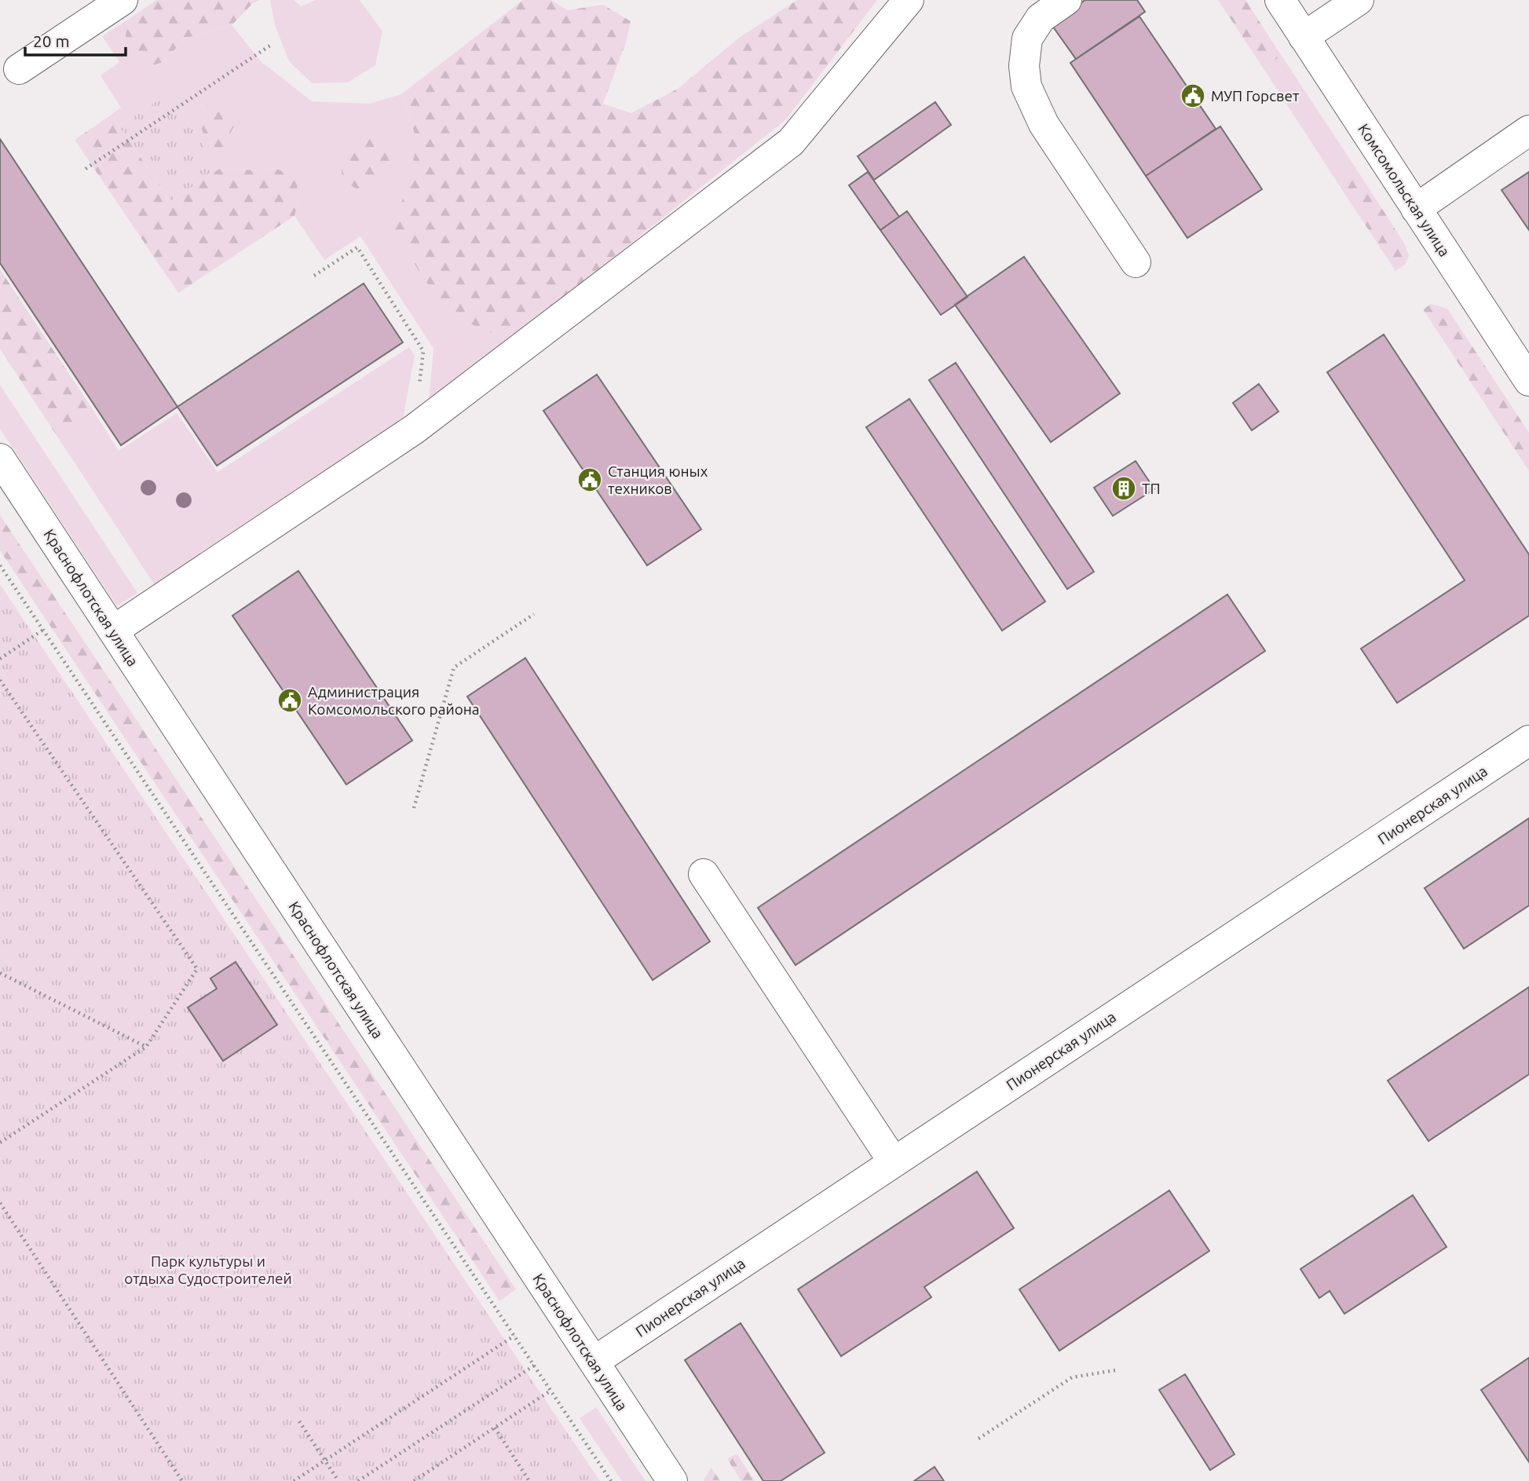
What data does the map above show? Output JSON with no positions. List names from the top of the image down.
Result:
{
  "streets": {
    "street": ["Комсомольская улица", "Краснофлотская улица", "Пионерская улица"]
  },
  "crossings": [
    ["Краснофлотская улица", "Пионерская улица"]
  ],
  "parks": ["Парк культуры и отдыха Судостроителей"],
  "places": {
    "public building": ["МУП Горсвет", "Станция юных техников", "Администрация Комсомольского района"],
    "building": ["ТП"]
  },
  "scale_bar": "20 m"
}
